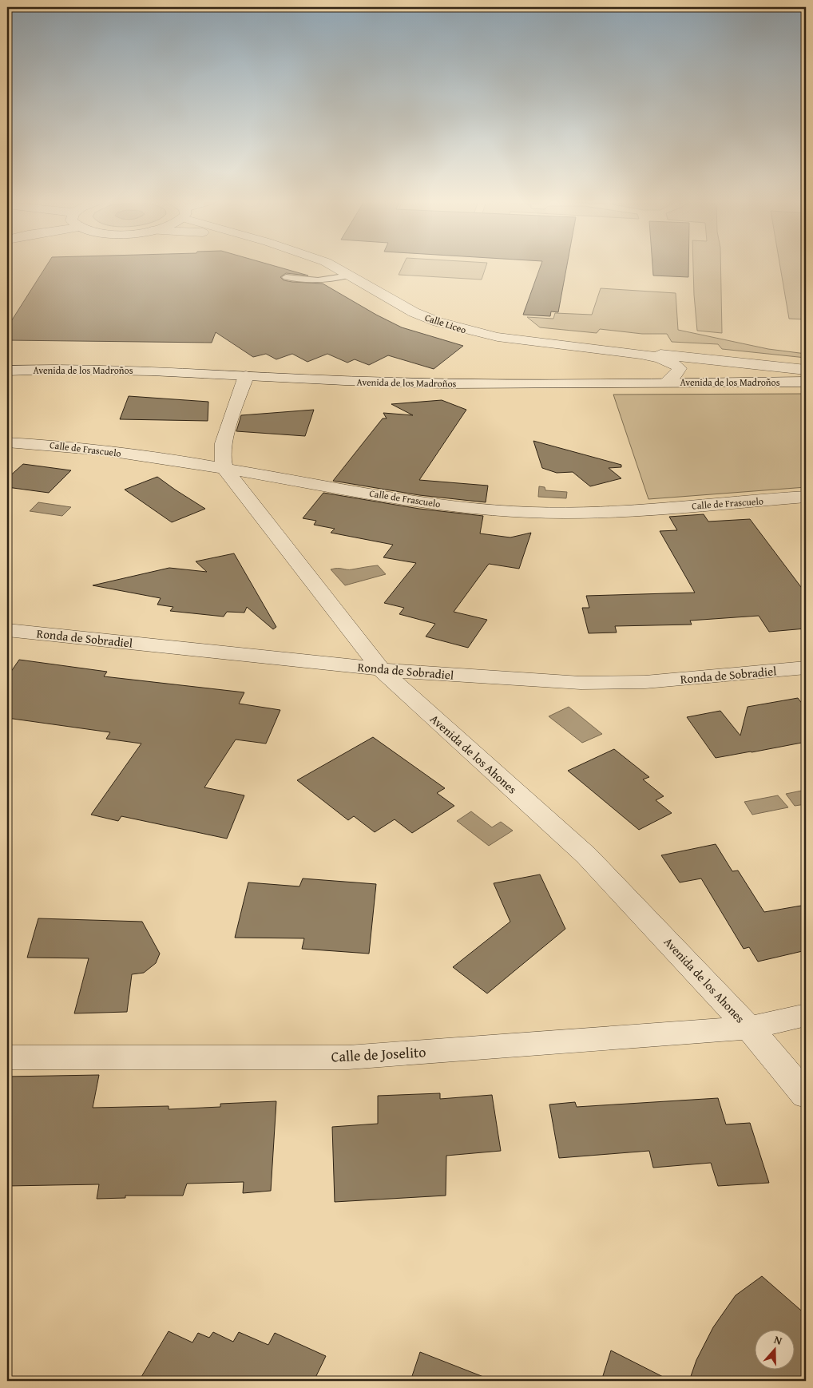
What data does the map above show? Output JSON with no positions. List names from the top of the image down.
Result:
{
  "streets": {
    "street": [
      "Calle Liceo",
      "Avenida de los Madroños",
      "Calle de Frascuelo",
      "Ronda de Sobradiel",
      "Avenida de los Ahones",
      "Calle de Joselito"
    ]
  },
  "crossings": [
    ["Calle Liceo", "Avenida de los Madroños"],
    ["Avenida de los Madroños", "Avenida de los Ahones"],
    ["Calle de Frascuelo", "Avenida de los Ahones"],
    ["Ronda de Sobradiel", "Avenida de los Ahones"],
    ["Avenida de los Ahones", "Calle de Joselito"]
  ],
  "north": "top"
}
